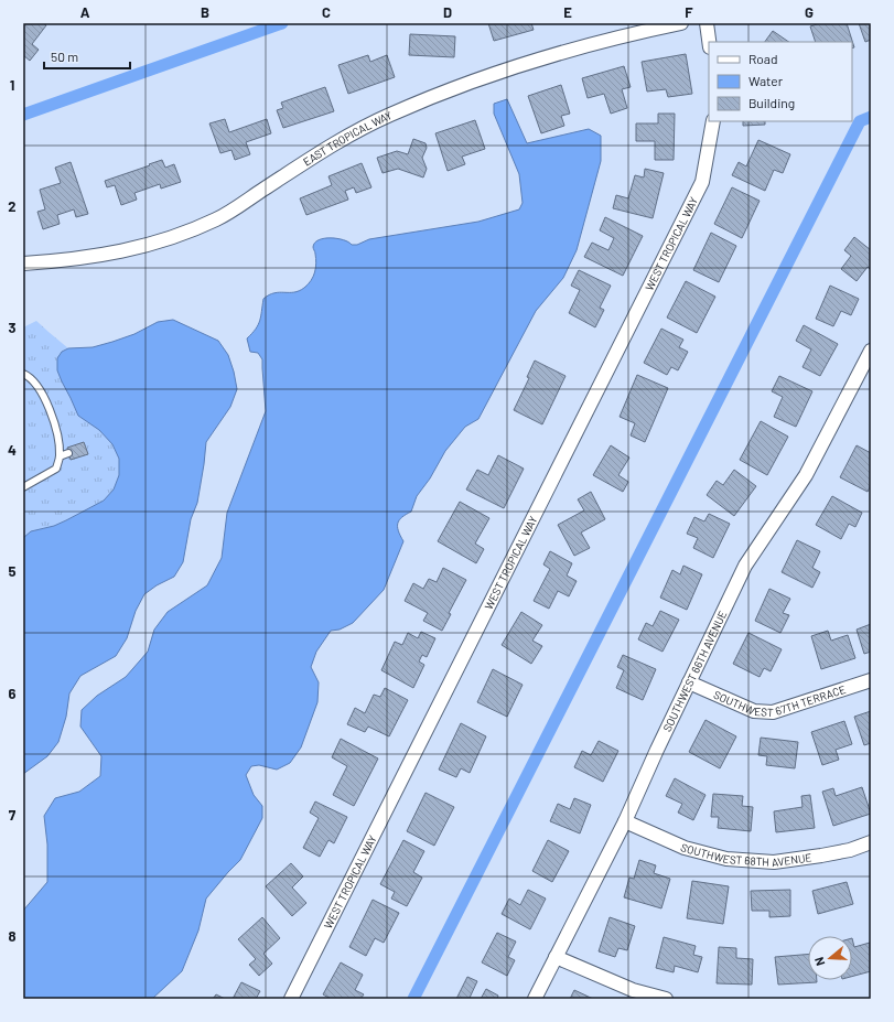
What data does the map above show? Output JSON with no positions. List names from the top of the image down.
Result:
{
  "streets": {
    "street": [
      "EAST TROPICAL WAY",
      "WEST TROPICAL WAY",
      "SOUTHWEST 66TH AVENUE",
      "SOUTHWEST 67TH TERRACE",
      "SOUTHWEST 68TH AVENUE"
    ]
  },
  "crossings": [
    ["SOUTHWEST 66TH AVENUE", "SOUTHWEST 67TH TERRACE"],
    ["SOUTHWEST 66TH AVENUE", "SOUTHWEST 68TH AVENUE"]
  ],
  "legend": ["Road", "Water", "Building"],
  "scale_bar": "50 m",
  "north": "left",
  "grid": {
    "columns": [
      "A",
      "B",
      "C",
      "D",
      "E",
      "F",
      "G"
    ],
    "rows": [
      "1",
      "2",
      "3",
      "4",
      "5",
      "6",
      "7",
      "8"
    ]
  }
}
